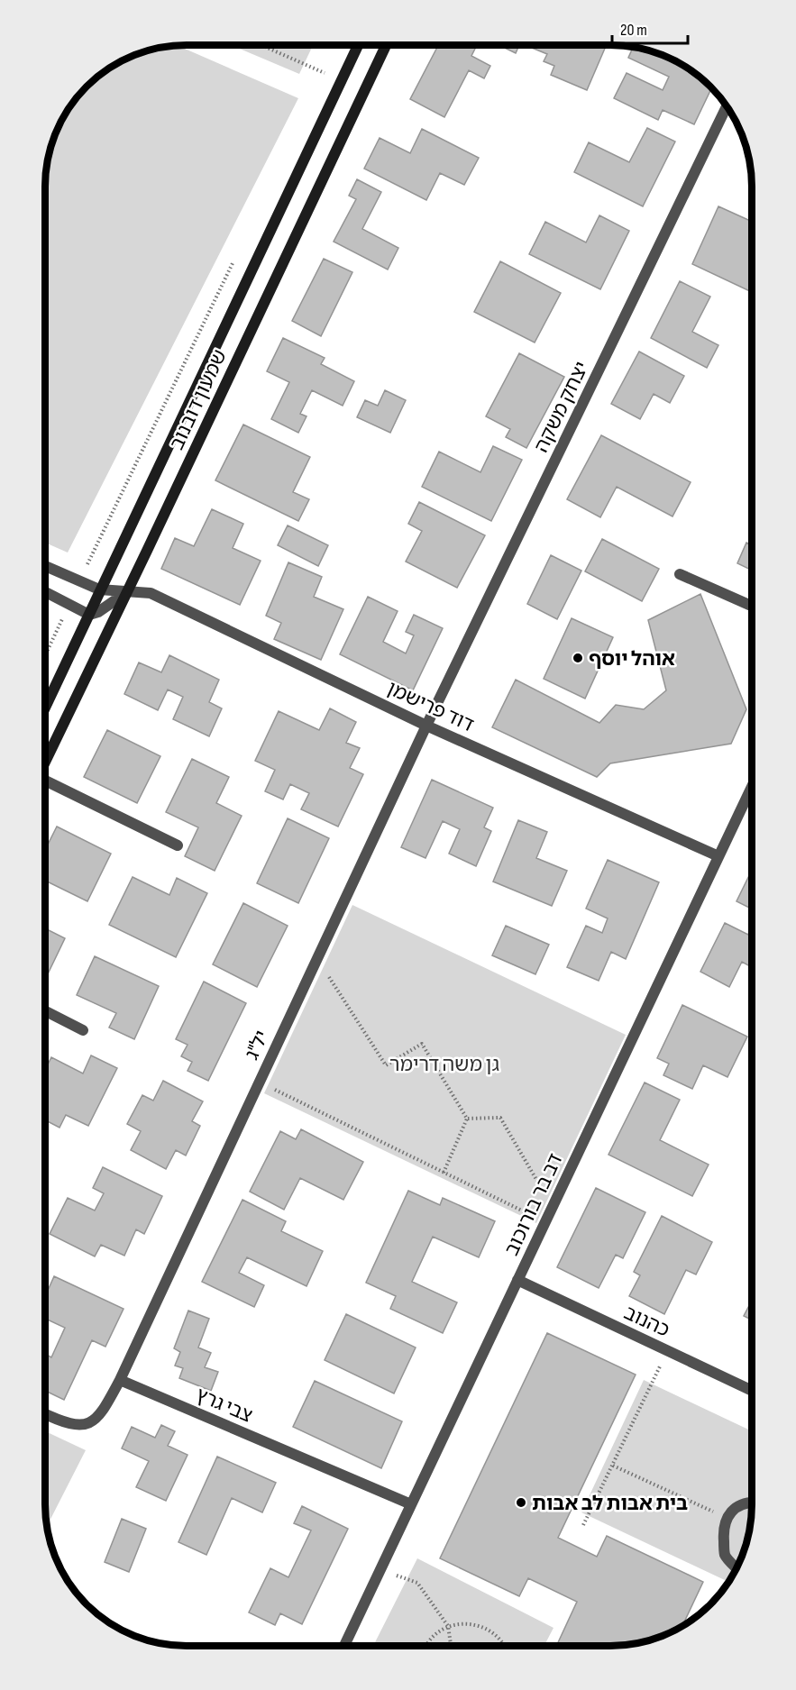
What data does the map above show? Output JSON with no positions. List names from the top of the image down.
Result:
{
  "streets": {
    "street": [
      "שמעון דובנוב",
      "יצחק משקה",
      "דוד פרישמן",
      "יל\"ג",
      "דב בר בורוכוב",
      "כהנוב",
      "צבי גרץ"
    ]
  },
  "crossings": [
    ["שמעון דובנוב", "דוד פרישמן"],
    ["יצחק משקה", "דוד פרישמן"],
    ["יצחק משקה", "יל\"ג"],
    ["דוד פרישמן", "יל\"ג"],
    ["דוד פרישמן", "דב בר בורוכוב"],
    ["יל\"ג", "צבי גרץ"],
    ["דב בר בורוכוב", "כהנוב"],
    ["דב בר בורוכוב", "צבי גרץ"]
  ],
  "parks": ["גן משה דרימר"],
  "places": ["אוהל יוסף", "בית אבות לב אבות"],
  "scale_bar": "20 m"
}
